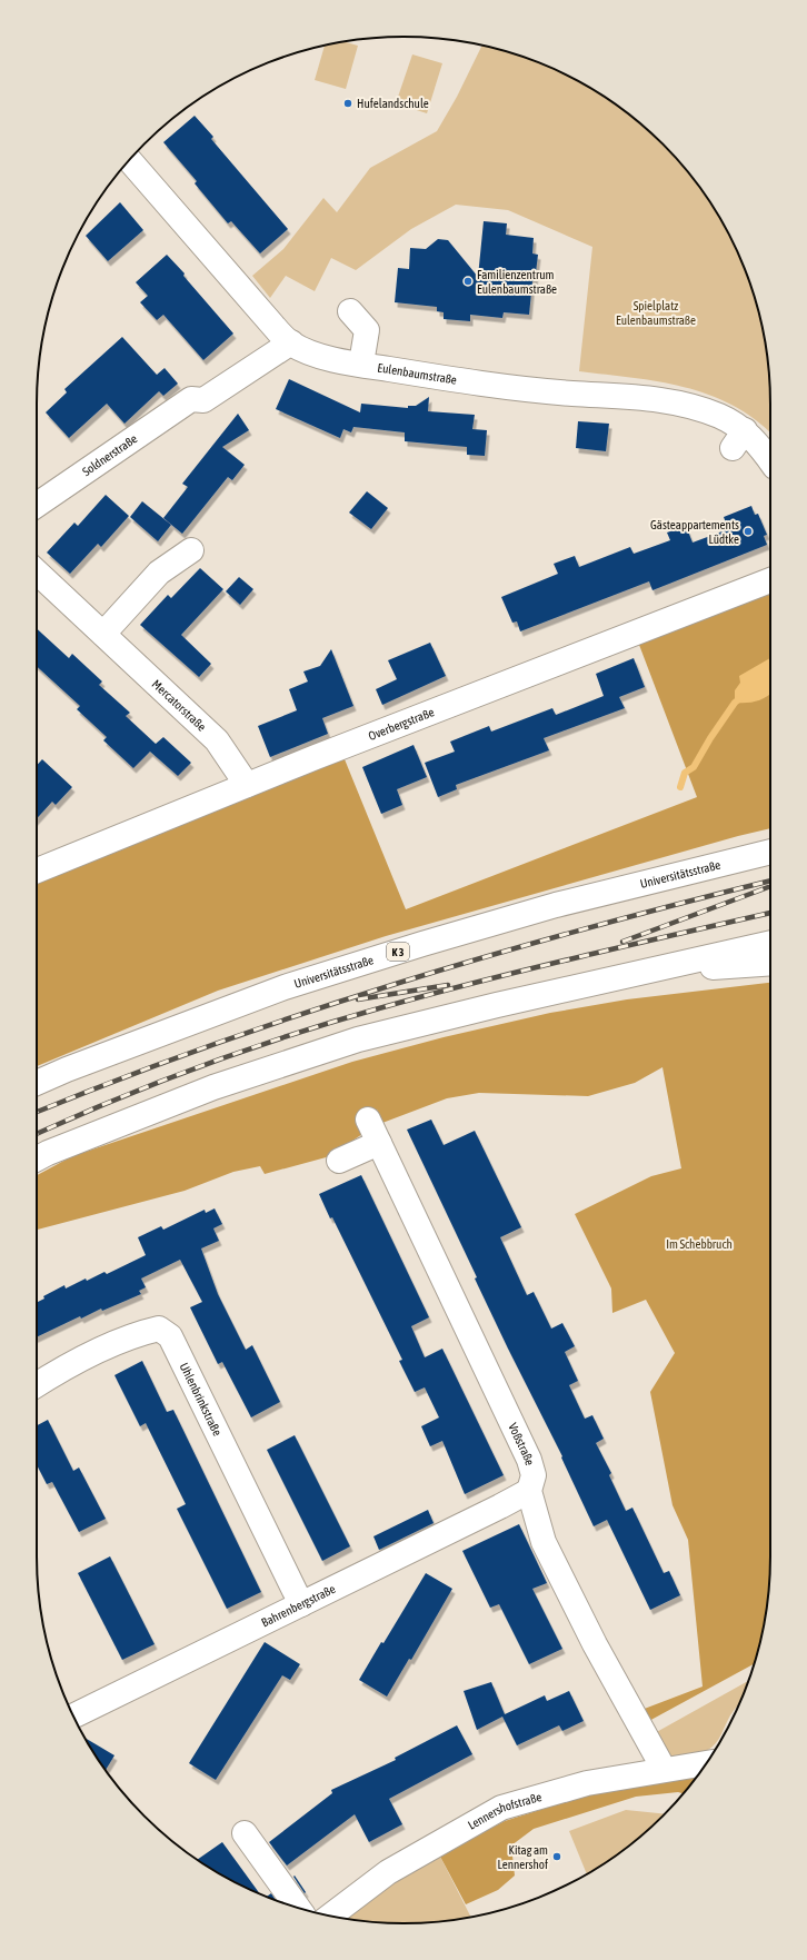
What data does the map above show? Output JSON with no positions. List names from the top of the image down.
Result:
{
  "streets": {
    "main road": [
      "Eulenbaumstraße",
      "Soldnerstraße",
      "Mercatorstraße",
      "Overbergstraße",
      "Universitätsstraße",
      "K 3",
      "Uhlenbrinkstraße",
      "Voßstraße",
      "Bahrenbergstraße",
      "Lennershofstraße"
    ]
  },
  "crossings": [
    ["Eulenbaumstraße", "Soldnerstraße"],
    ["Mercatorstraße", "Overbergstraße"],
    ["Uhlenbrinkstraße", "Bahrenbergstraße"],
    ["Voßstraße", "Bahrenbergstraße"],
    ["Voßstraße", "Lennershofstraße"]
  ],
  "parks": ["Spielplatz Eulenbaumstraße", "Im Schebbruch"],
  "places": [
    "Hufelandschule",
    "Familienzentrum Eulenbaumstraße",
    "Gästeappartements Lüdtke",
    "Kitag am Lennershof"
  ]
}
